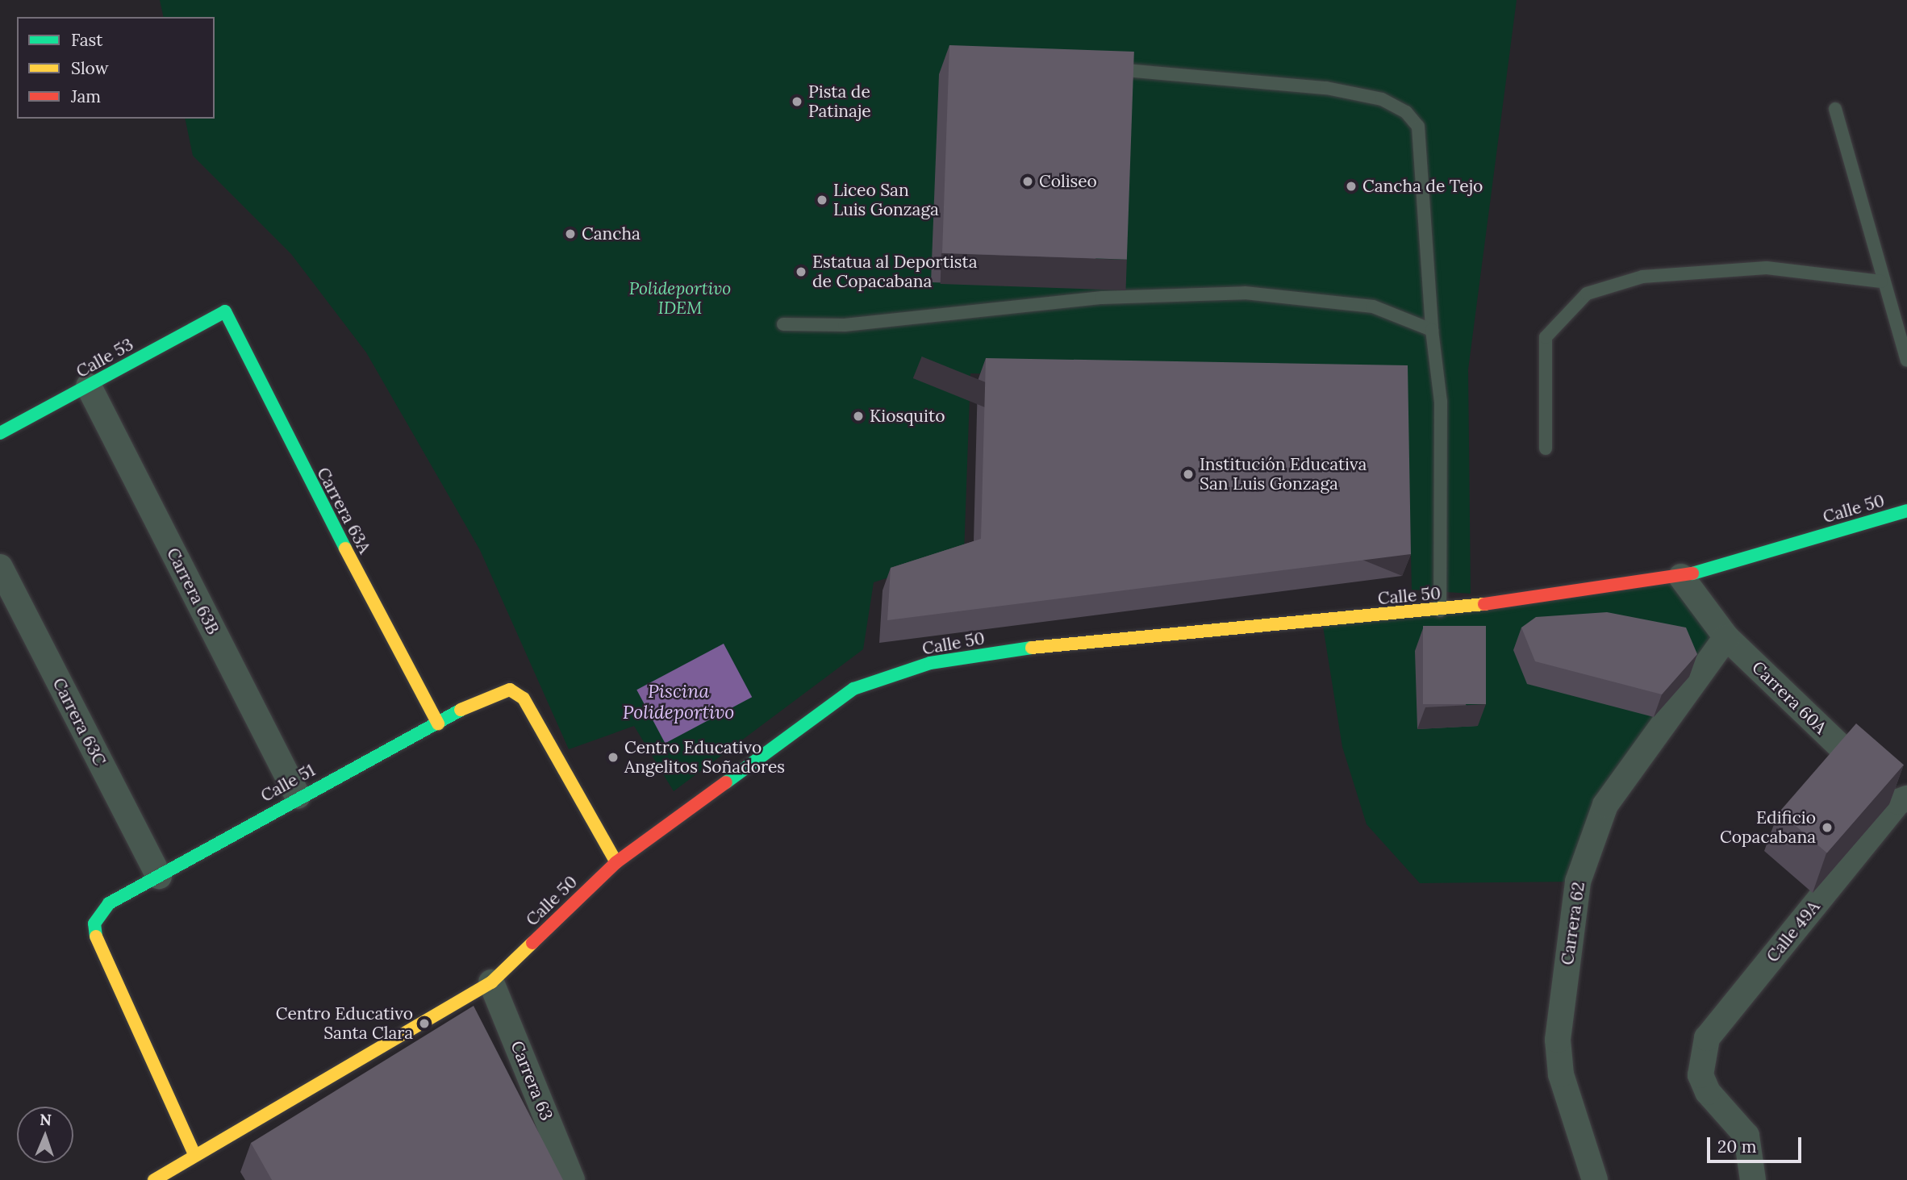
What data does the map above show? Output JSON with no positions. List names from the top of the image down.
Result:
{
  "streets": {
    "main road": [
      "Calle 53",
      "Calle 50",
      "Carrera 63A",
      "Calle 51"
    ],
    "street": [
      "Carrera 63B",
      "Carrera 60A",
      "Carrera 63C",
      "Carrera 62",
      "Calle 49A",
      "Carrera 63"
    ]
  },
  "crossings": [
    ["Calle 53", "Carrera 63A"],
    ["Calle 53", "Carrera 63B"],
    ["Calle 50", "Carrera 60A"],
    ["Calle 50", "Calle 51"],
    ["Calle 50", "Carrera 63"],
    ["Carrera 63A", "Calle 51"],
    ["Carrera 63B", "Calle 51"],
    ["Carrera 60A", "Carrera 62"],
    ["Carrera 60A", "Calle 49A"],
    ["Carrera 63C", "Calle 51"]
  ],
  "water": ["Piscina Polideportivo"],
  "parks": ["Polideportivo IDEM"],
  "places": [
    "Pista de Patinaje",
    "Coliseo",
    "Cancha de Tejo",
    "Liceo San Luis Gonzaga",
    "Cancha",
    "Estatua al Deportista de Copacabana",
    "Kiosquito",
    "Institución Educativa San Luis Gonzaga",
    "Centro Educativo Angelitos Soñadores",
    "Edificio Copacabana",
    "Centro Educativo Santa Clara"
  ],
  "legend": ["Fast", "Slow", "Jam"],
  "scale_bar": "20 m",
  "north": "top"
}
